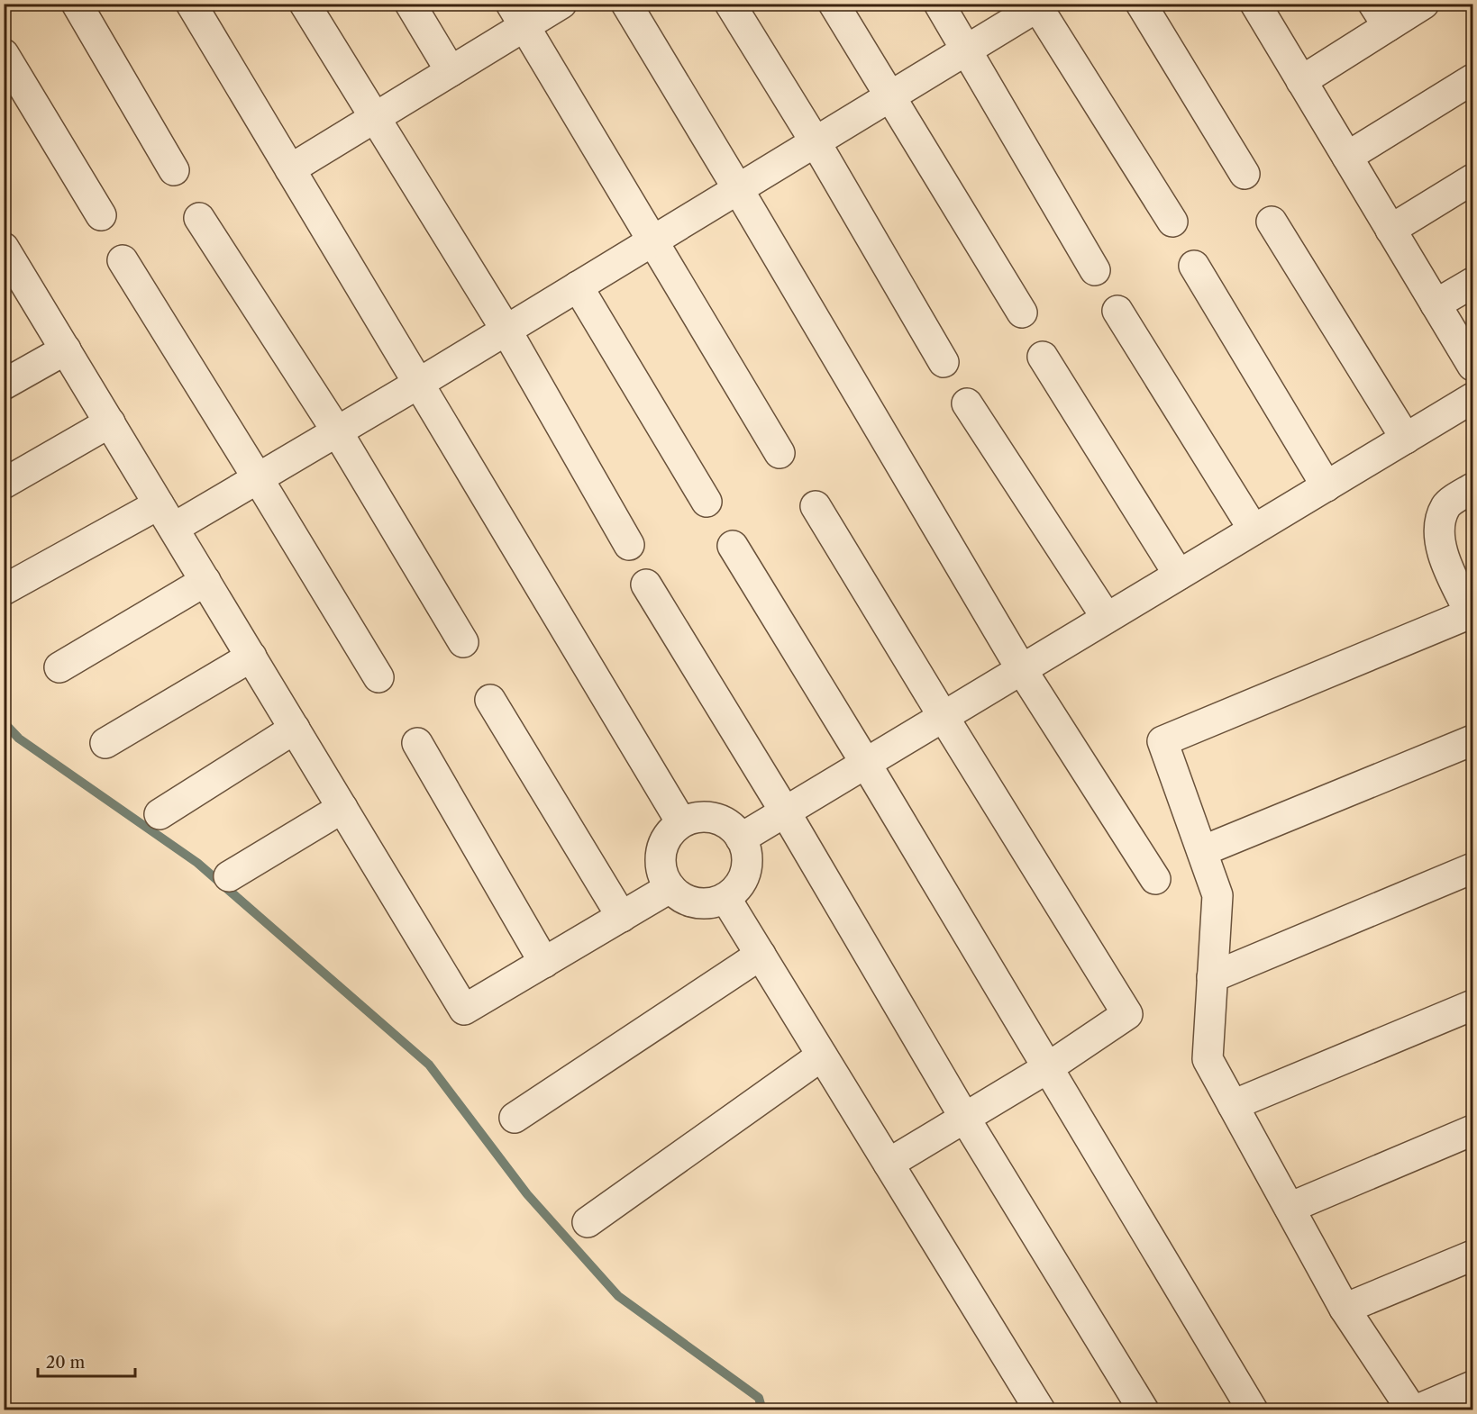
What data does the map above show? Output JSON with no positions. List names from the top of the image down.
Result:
{
  "scale_bar": "20 m"
}
